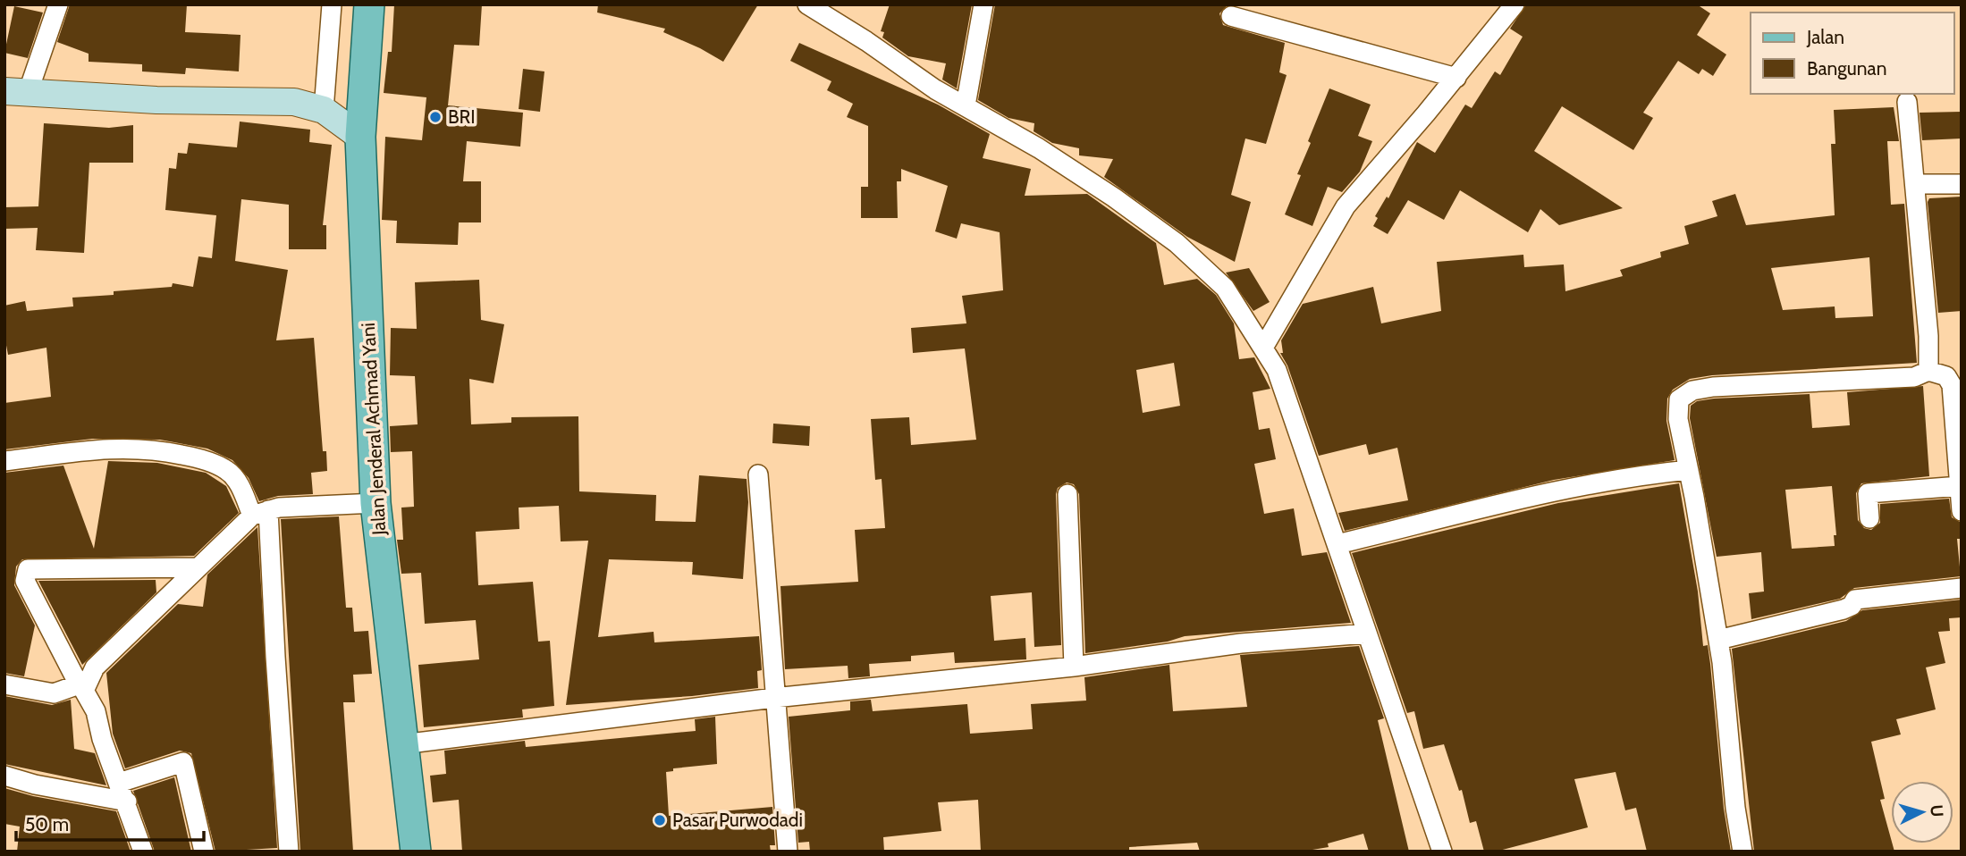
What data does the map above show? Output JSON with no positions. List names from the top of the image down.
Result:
{
  "streets": {
    "main road": ["Jalan Jenderal Achmad Yani"]
  },
  "places": ["BRI", "Pasar Purwodadi"],
  "legend": ["Jalan", "Bangunan"],
  "scale_bar": "50 m",
  "north": "right"
}
